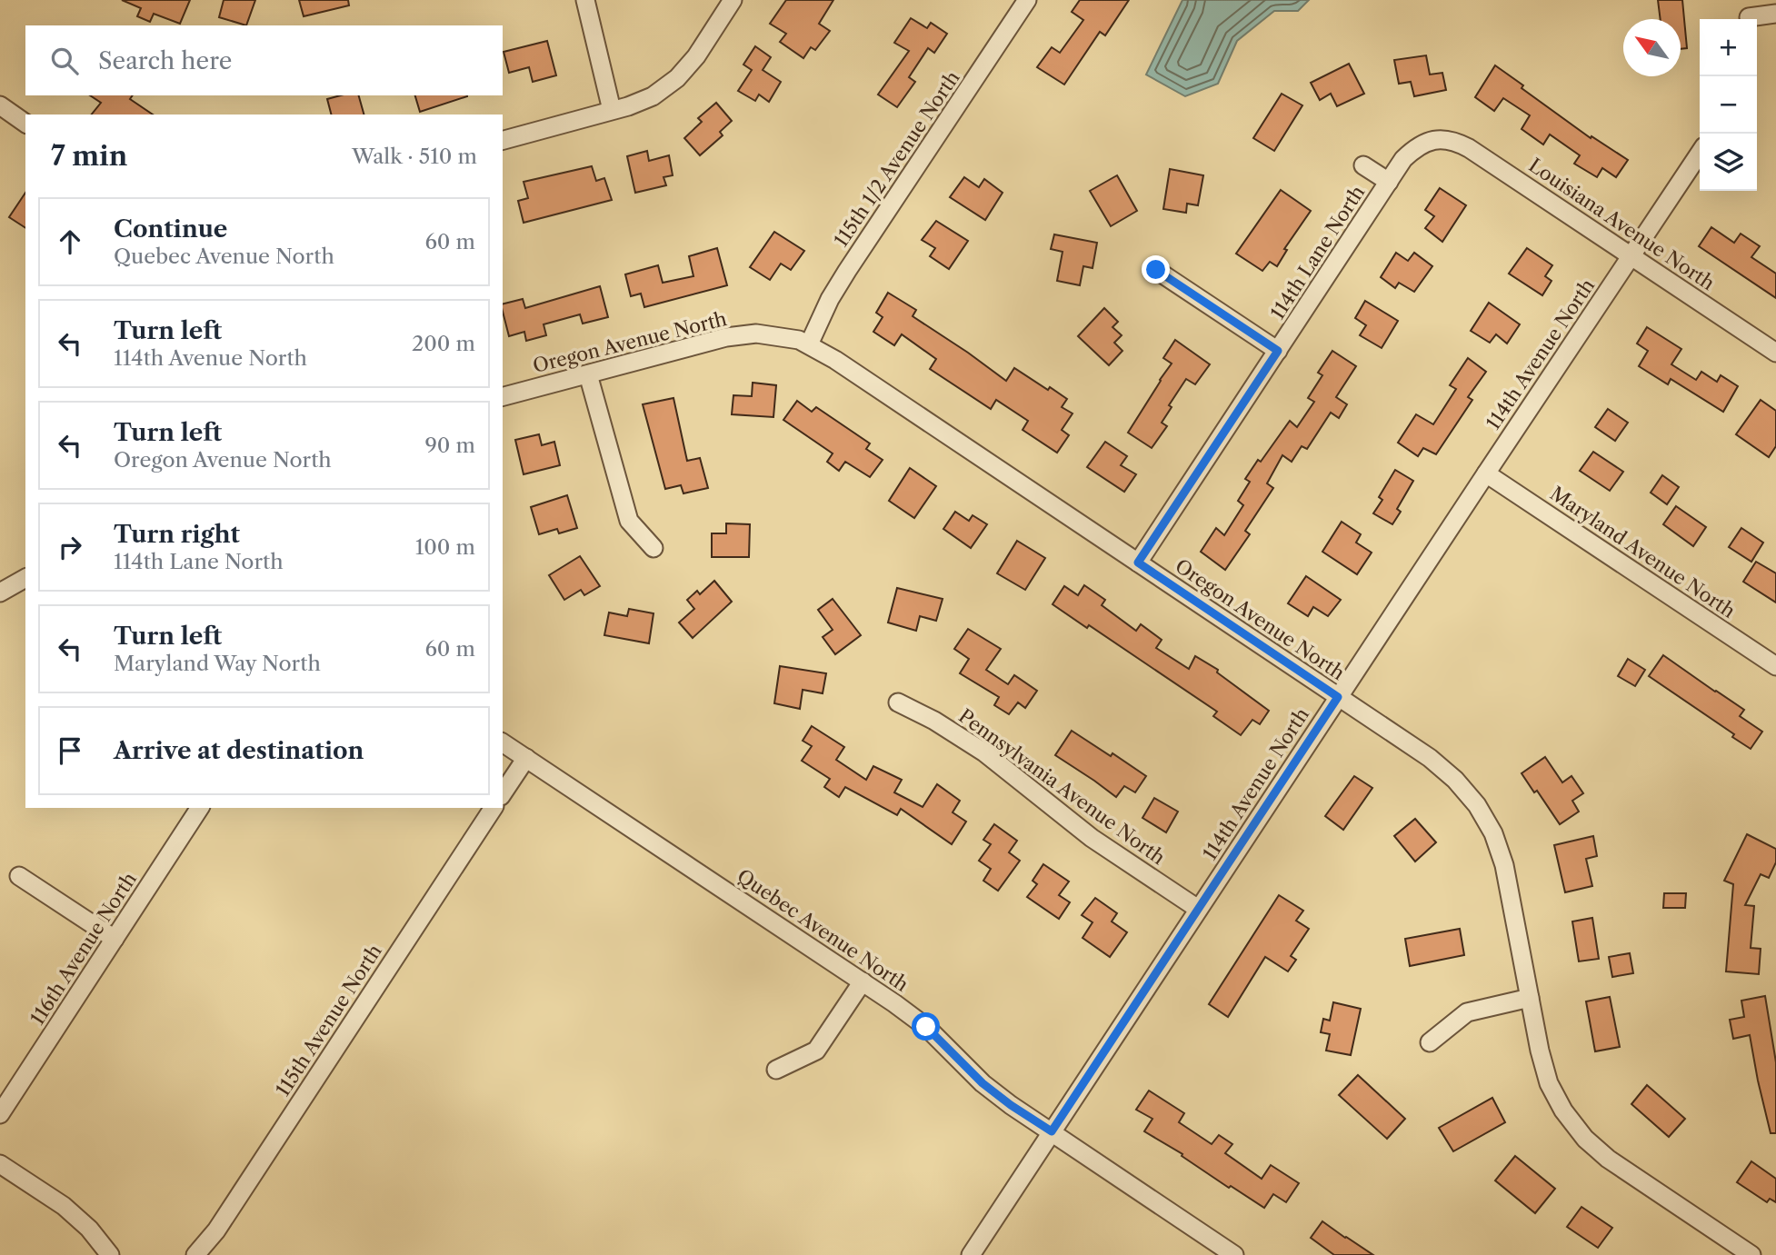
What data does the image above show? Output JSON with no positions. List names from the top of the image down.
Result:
{
  "streets": {
    "street": [
      "115th 1/2 Avenue North",
      "Louisiana Avenue North",
      "114th Lane North",
      "Oregon Avenue North",
      "114th Avenue North",
      "Maryland Avenue North",
      "Pennsylvania Avenue North",
      "Quebec Avenue North",
      "116th Avenue North",
      "115th Avenue North"
    ]
  },
  "crossings": [
    ["115th 1/2 Avenue North", "Oregon Avenue North"],
    ["Louisiana Avenue North", "114th Lane North"],
    ["Louisiana Avenue North", "114th Avenue North"],
    ["114th Lane North", "Oregon Avenue North"],
    ["Oregon Avenue North", "114th Avenue North"],
    ["114th Avenue North", "Maryland Avenue North"],
    ["114th Avenue North", "Pennsylvania Avenue North"],
    ["114th Avenue North", "Quebec Avenue North"]
  ],
  "north": "top left",
  "page": {
    "map_buttons": ["+", "−"],
    "search": "Search here",
    "heading": ["7 min", "Walk · 510 m"],
    "list": [
      ["Continue", "Quebec Avenue North", "60 m"],
      ["Turn left", "114th Avenue North", "200 m"],
      ["Turn left", "Oregon Avenue North", "90 m"],
      ["Turn right", "114th Lane North", "100 m"],
      ["Turn left", "Maryland Way North", "60 m"],
      "Arrive at destination"
    ]
  }
}
